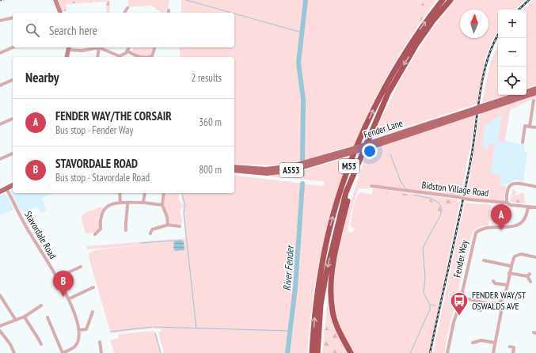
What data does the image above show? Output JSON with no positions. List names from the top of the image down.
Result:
{
  "streets": {
    "highway": ["M53"],
    "main road": ["Fender Lane", "A553"],
    "street": ["Bidston Village Road", "Stavordale Road", "Fender Way"]
  },
  "crossings": [
    ["Bidston Village Road", "Fender Way"]
  ],
  "water": ["River Fender"],
  "places": {
    "bus stop": ["FENDER WAY/ST OSWALDS AVE"]
  },
  "north": "top",
  "page": {
    "map_buttons": ["+", "−"],
    "search": "Search here",
    "heading": ["Nearby", "2 results"],
    "list": [
      {
        "mark": "A",
        "name": "FENDER WAY/THE CORSAIR",
        "note": "Bus stop · Fender Way",
        "value": "360 m"
      },
      {
        "mark": "B",
        "name": "STAVORDALE ROAD",
        "note": "Bus stop · Stavordale Road",
        "value": "800 m"
      }
    ],
    "pins": ["A", "B"]
  }
}
